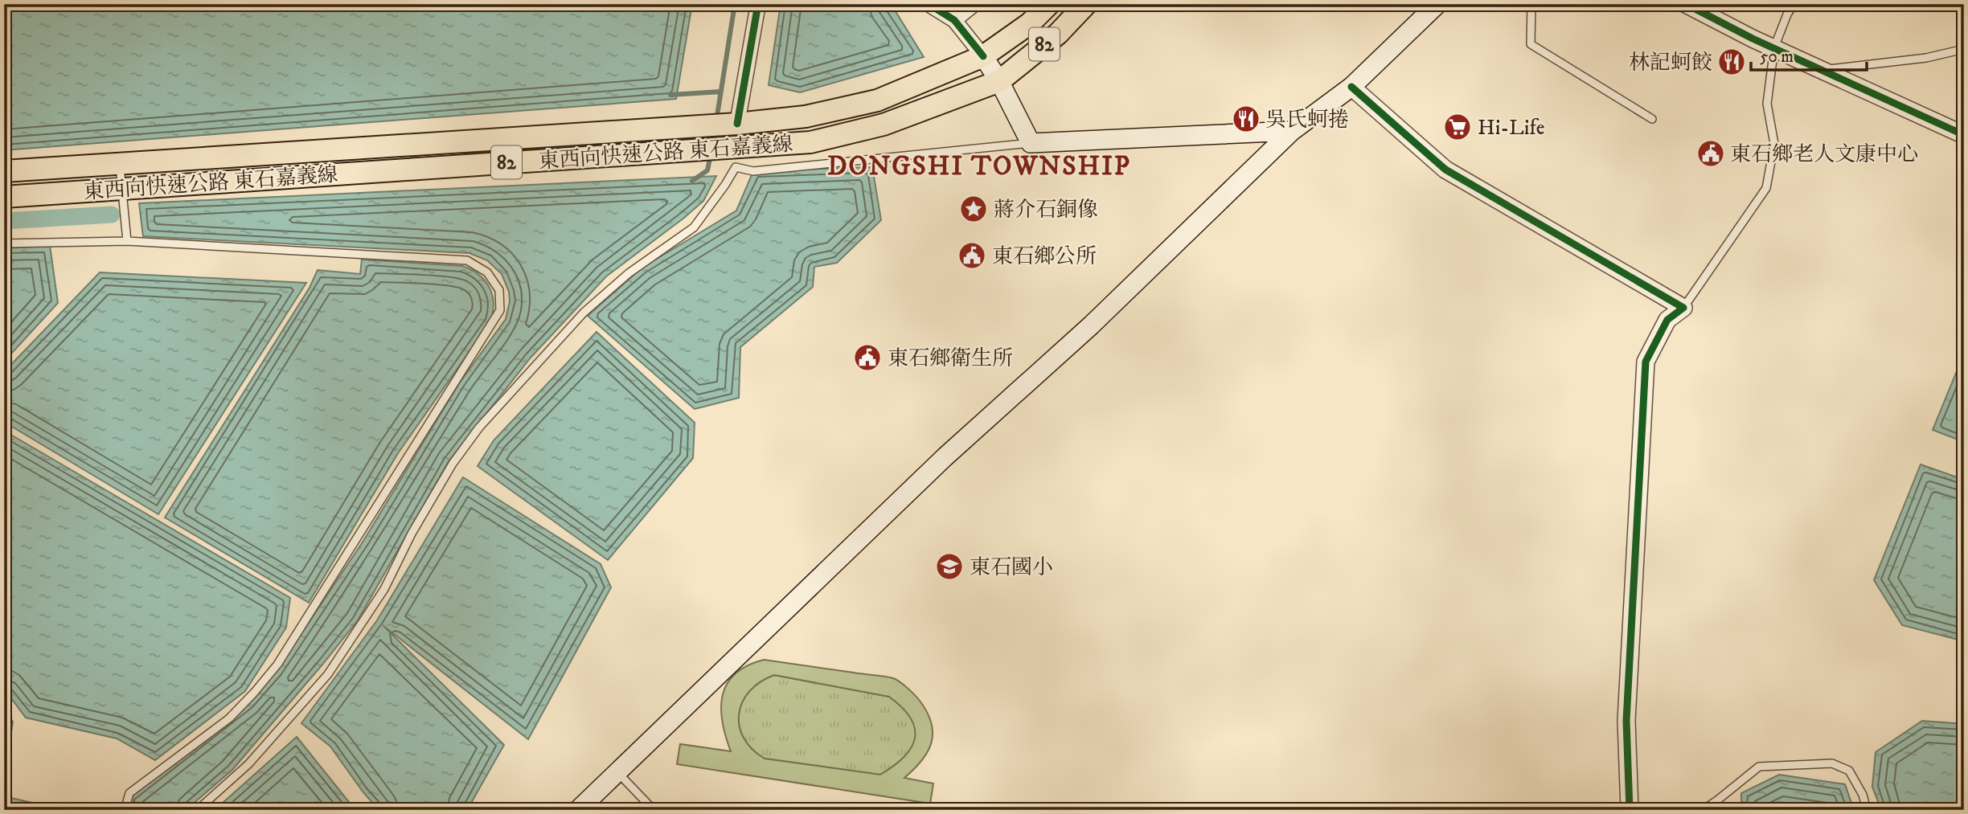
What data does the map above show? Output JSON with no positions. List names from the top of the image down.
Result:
{
  "streets": {
    "main road": ["82", "東西向快速公路 東石嘉義線"]
  },
  "districts": ["DONGSHI TOWNSHIP"],
  "places": {
    "restaurant": ["林記蚵餃", "吳氏蚵捲"],
    "supermarket": ["Hi-Life"],
    "public building": ["東石鄉老人文康中心", "東石鄉公所", "東石鄉衛生所"],
    "place": ["蔣介石銅像"],
    "school or university": ["東石國小"]
  },
  "scale_bar": "50 m"
}
